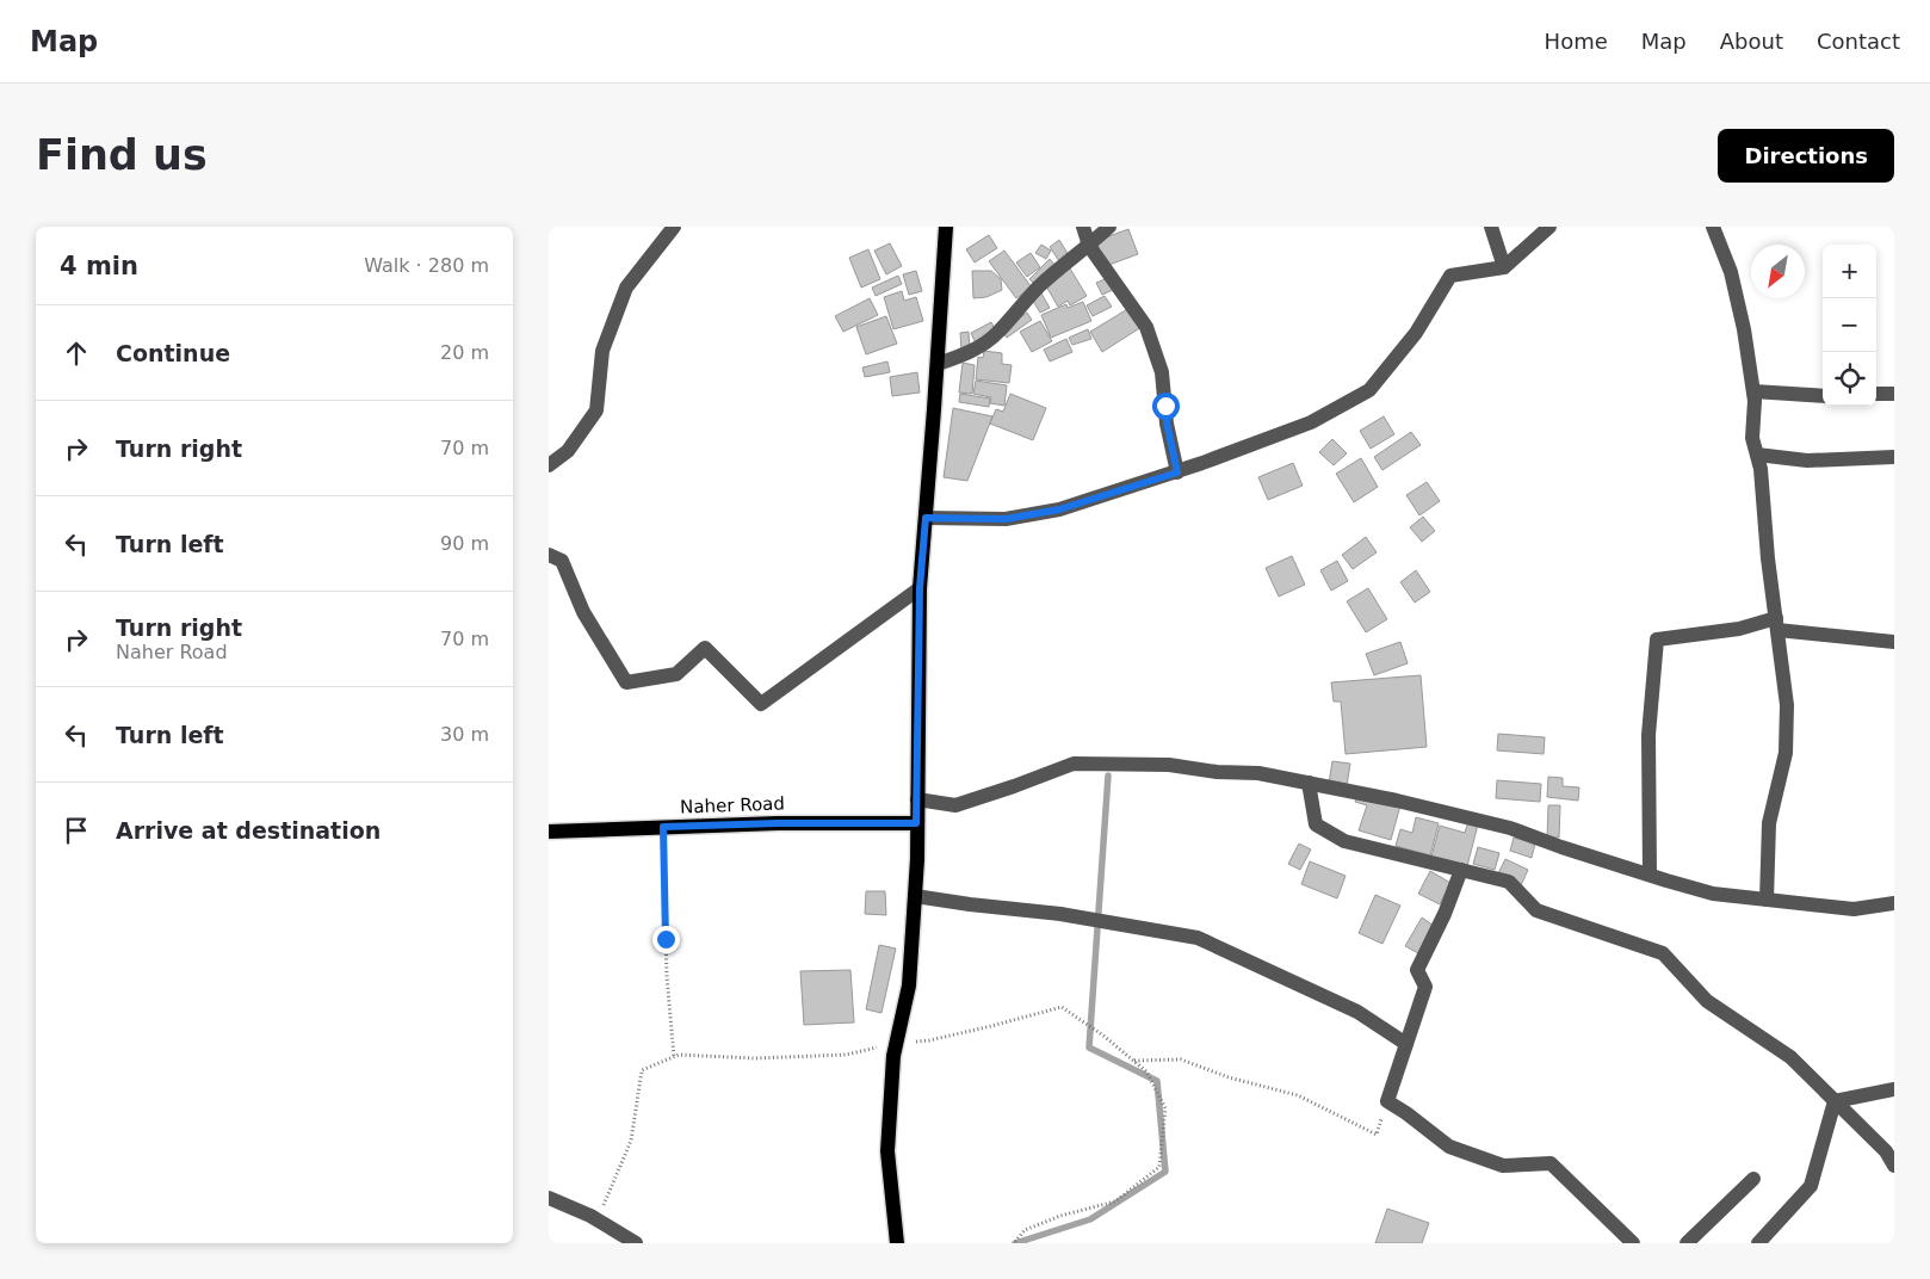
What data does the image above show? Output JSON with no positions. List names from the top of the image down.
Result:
{
  "streets": {
    "main road": ["Naher Road"]
  },
  "north": "bottom left",
  "page": {
    "header": "Map",
    "nav": [
      "Home",
      "Map",
      "About",
      "Contact"
    ],
    "buttons": "Directions",
    "title": "Find us",
    "heading": ["4 min", "Walk · 280 m"],
    "map_buttons": ["+", "−"],
    "list": [
      ["Continue", "20 m"],
      ["Turn right", "70 m"],
      ["Turn left", "90 m"],
      ["Turn right", "Naher Road", "70 m"],
      ["Turn left", "30 m"],
      "Arrive at destination"
    ]
  }
}
